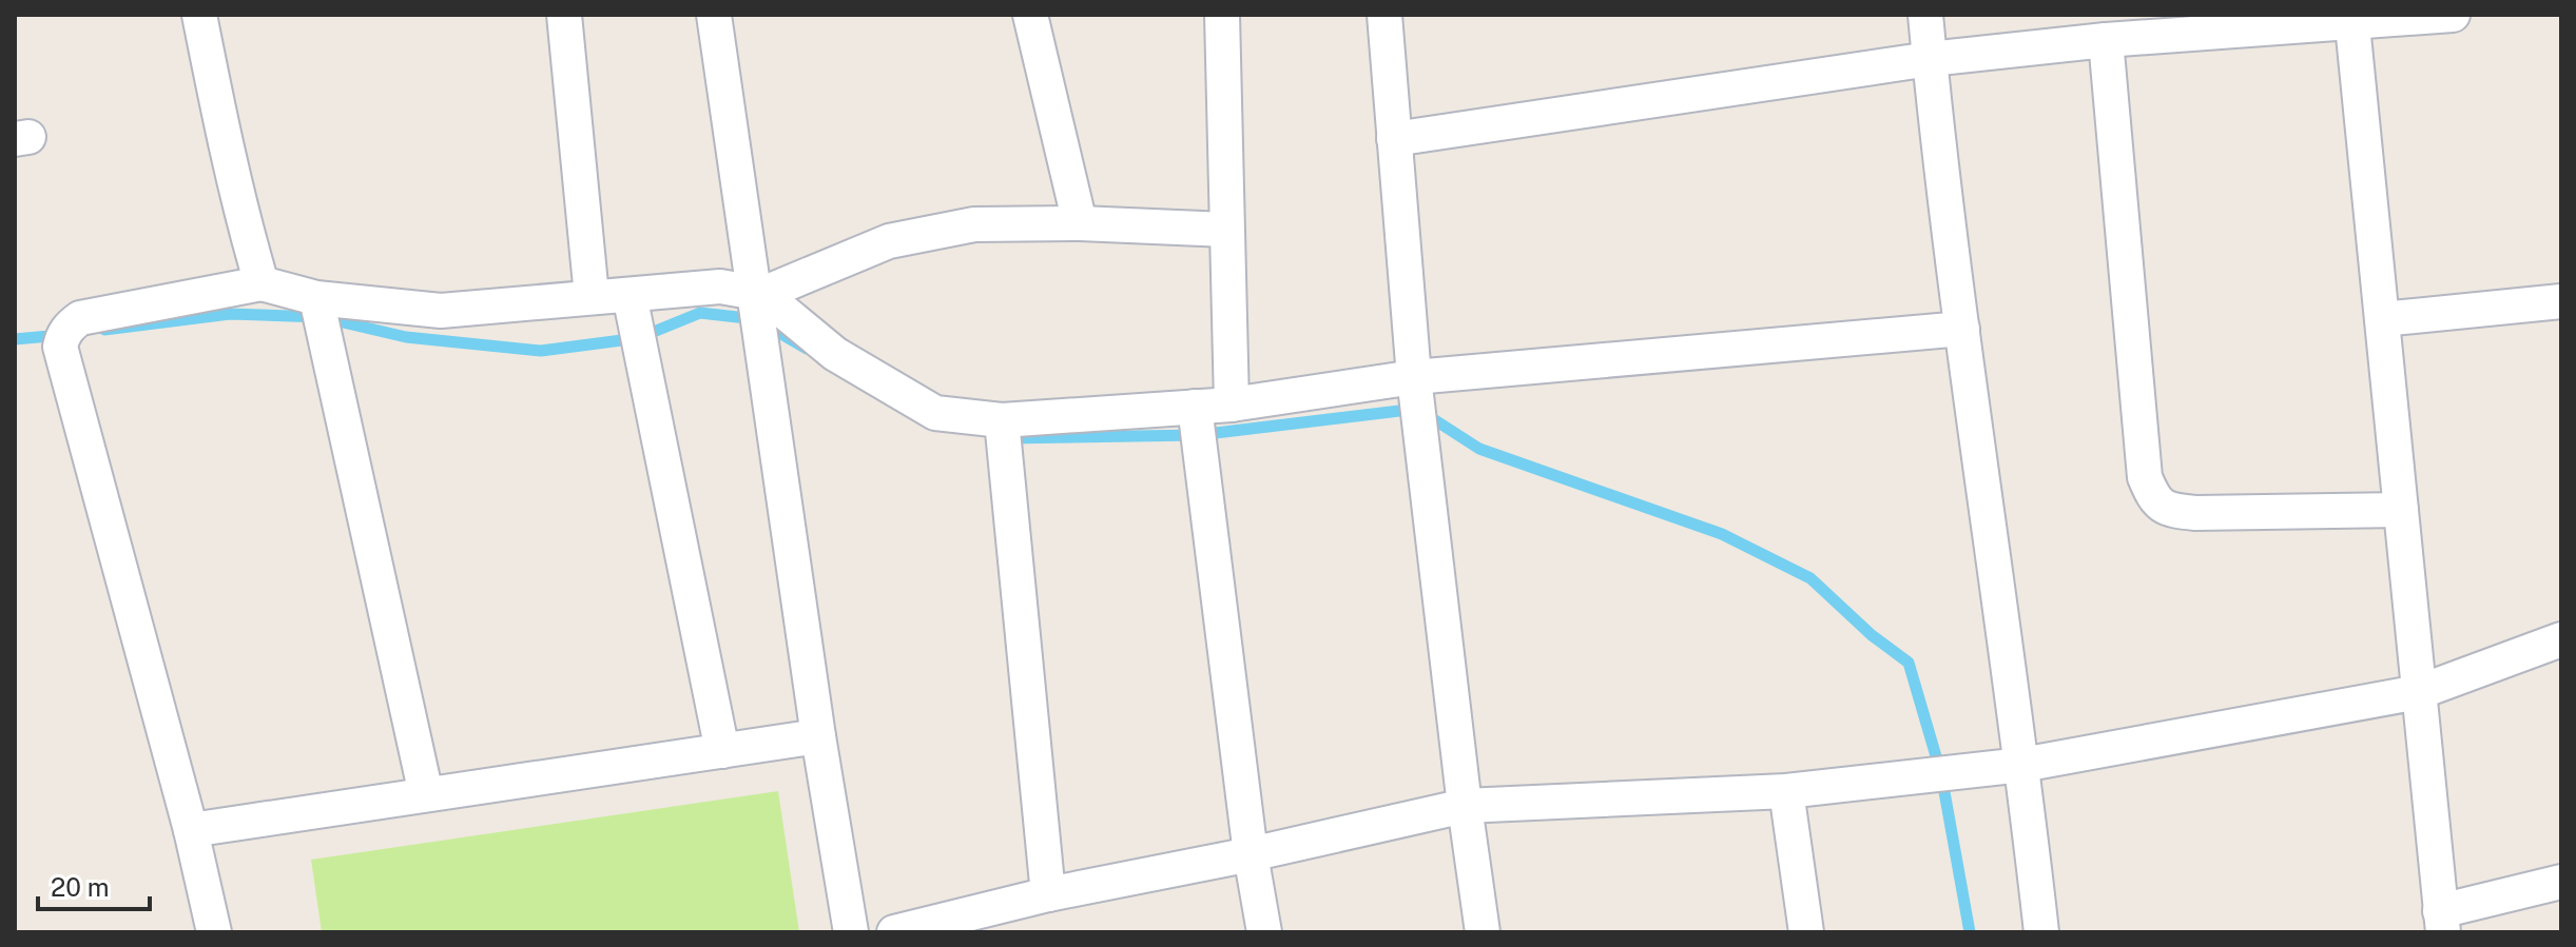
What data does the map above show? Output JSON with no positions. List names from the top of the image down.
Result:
{
  "scale_bar": "20 m"
}
